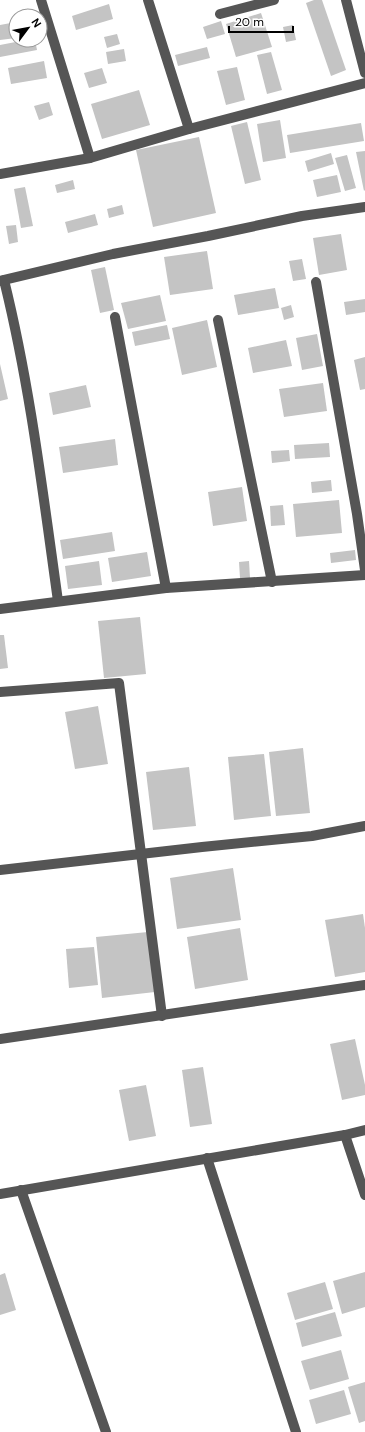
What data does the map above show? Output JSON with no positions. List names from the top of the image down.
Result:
{
  "scale_bar": "20 m",
  "north": "top right"
}
